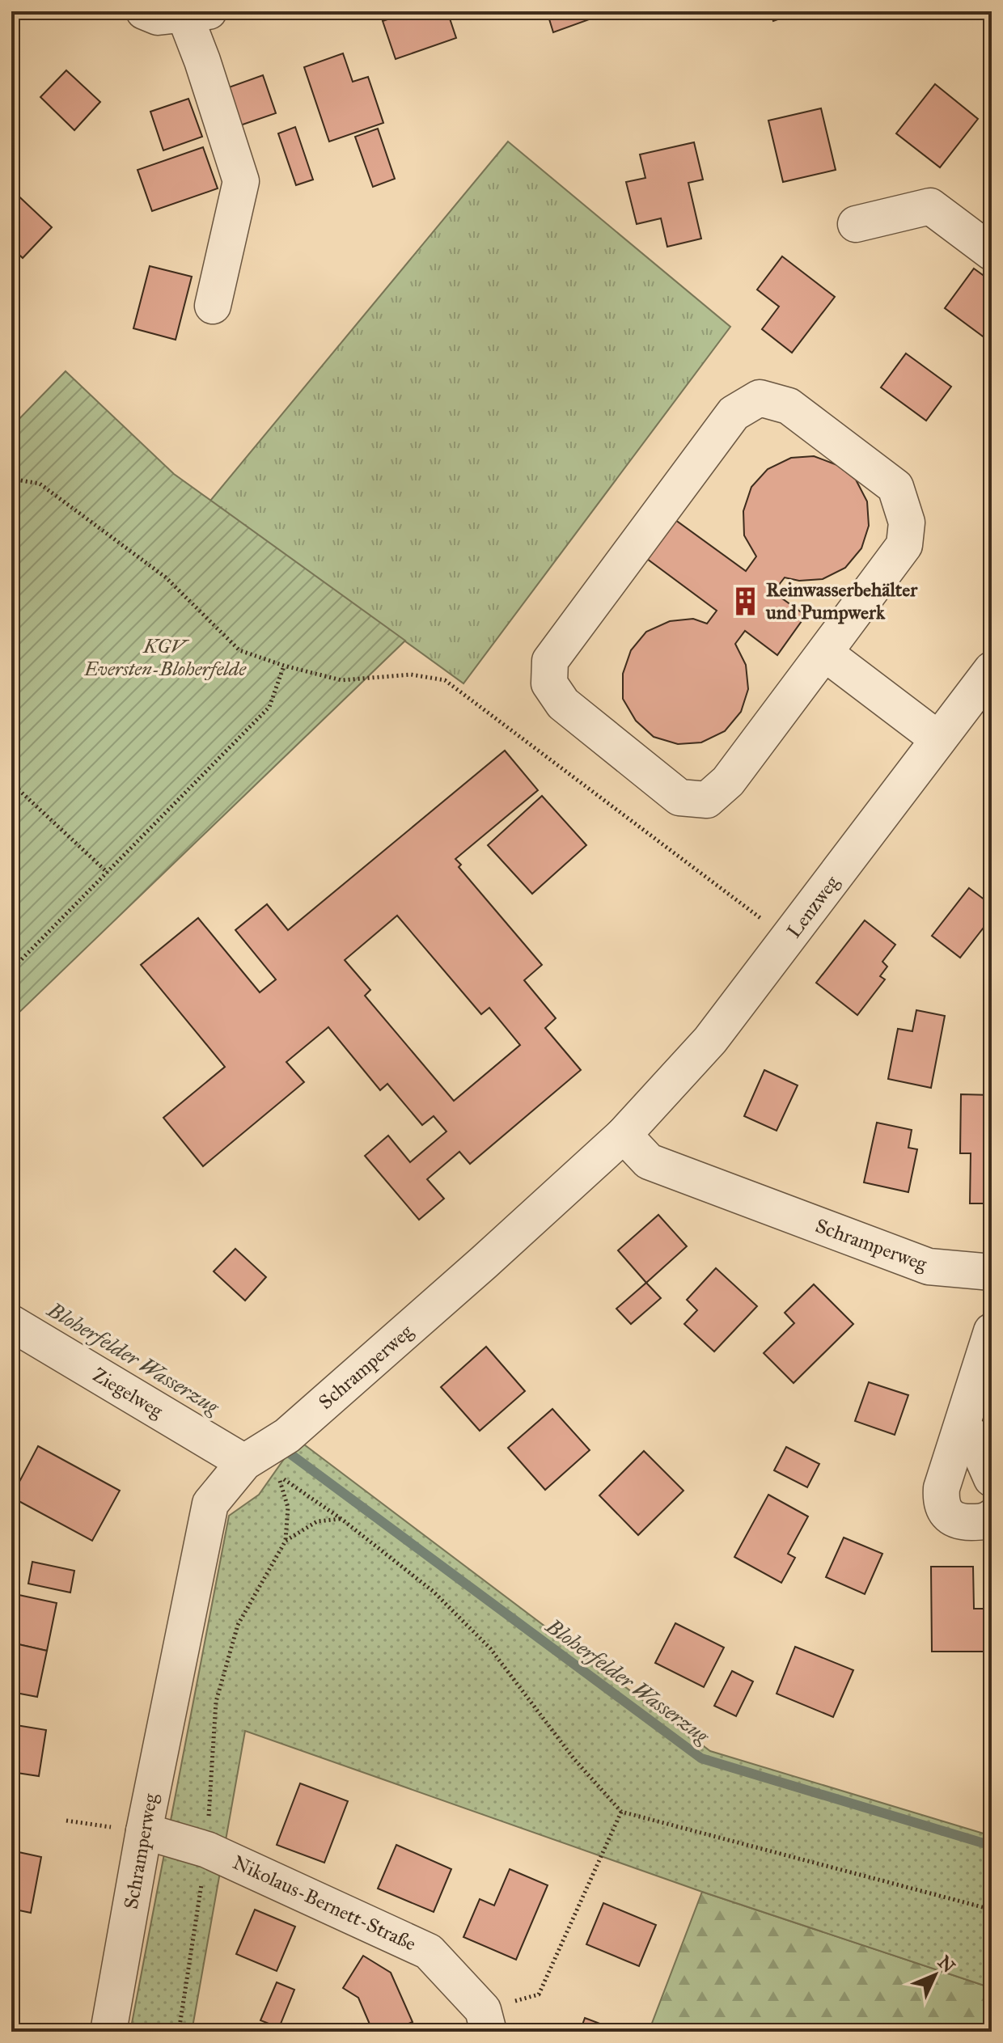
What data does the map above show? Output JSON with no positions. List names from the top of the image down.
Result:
{
  "streets": {
    "street": [
      "Lenzweg",
      "Schramperweg",
      "Ziegelweg",
      "Nikolaus-Bernett-Straße"
    ]
  },
  "crossings": [
    ["Lenzweg", "Schramperweg"],
    ["Schramperweg", "Ziegelweg"],
    ["Schramperweg", "Nikolaus-Bernett-Straße"]
  ],
  "water": ["Bloherfelder Wasserzug"],
  "parks": ["KGV Eversten-Bloherfelde"],
  "places": {
    "building": ["Reinwasserbehälter und Pumpwerk"]
  },
  "north": "top right"
}
